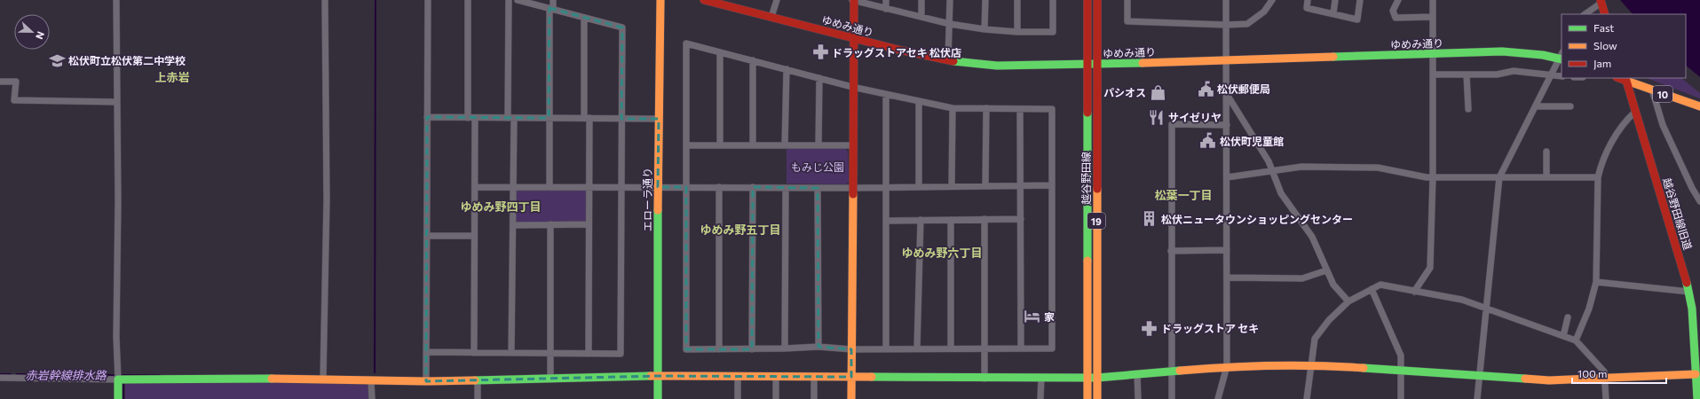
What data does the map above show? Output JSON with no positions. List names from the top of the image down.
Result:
{
  "streets": {
    "street": [
      "ゆめみ通り",
      "10",
      "越谷野田線",
      "エローラ通り",
      "越谷野田線旧道",
      "19"
    ]
  },
  "crossings": [
    ["ゆめみ通り", "越谷野田線"],
    ["10", "越谷野田線旧道"]
  ],
  "districts": [
    "上赤岩",
    "松葉一丁目",
    "ゆめみ野四丁目",
    "ゆめみ野五丁目",
    "ゆめみ野六丁目"
  ],
  "water": ["赤岩幹線排水路"],
  "parks": ["もみじ公園"],
  "places": {
    "pharmacy": ["ドラッグストアセキ 松伏店", "ドラッグストア セキ"],
    "school or university": ["松伏町立松伏第二中学校"],
    "public building": ["松伏郵便局", "松伏町児童館"],
    "shop": ["パシオス"],
    "restaurant": ["サイゼリヤ"],
    "building": ["松伏ニュータウンショッピングセンター"],
    "hotel": ["家"]
  },
  "legend": ["Fast", "Slow", "Jam"],
  "scale_bar": "100 m",
  "north": "right"
}
